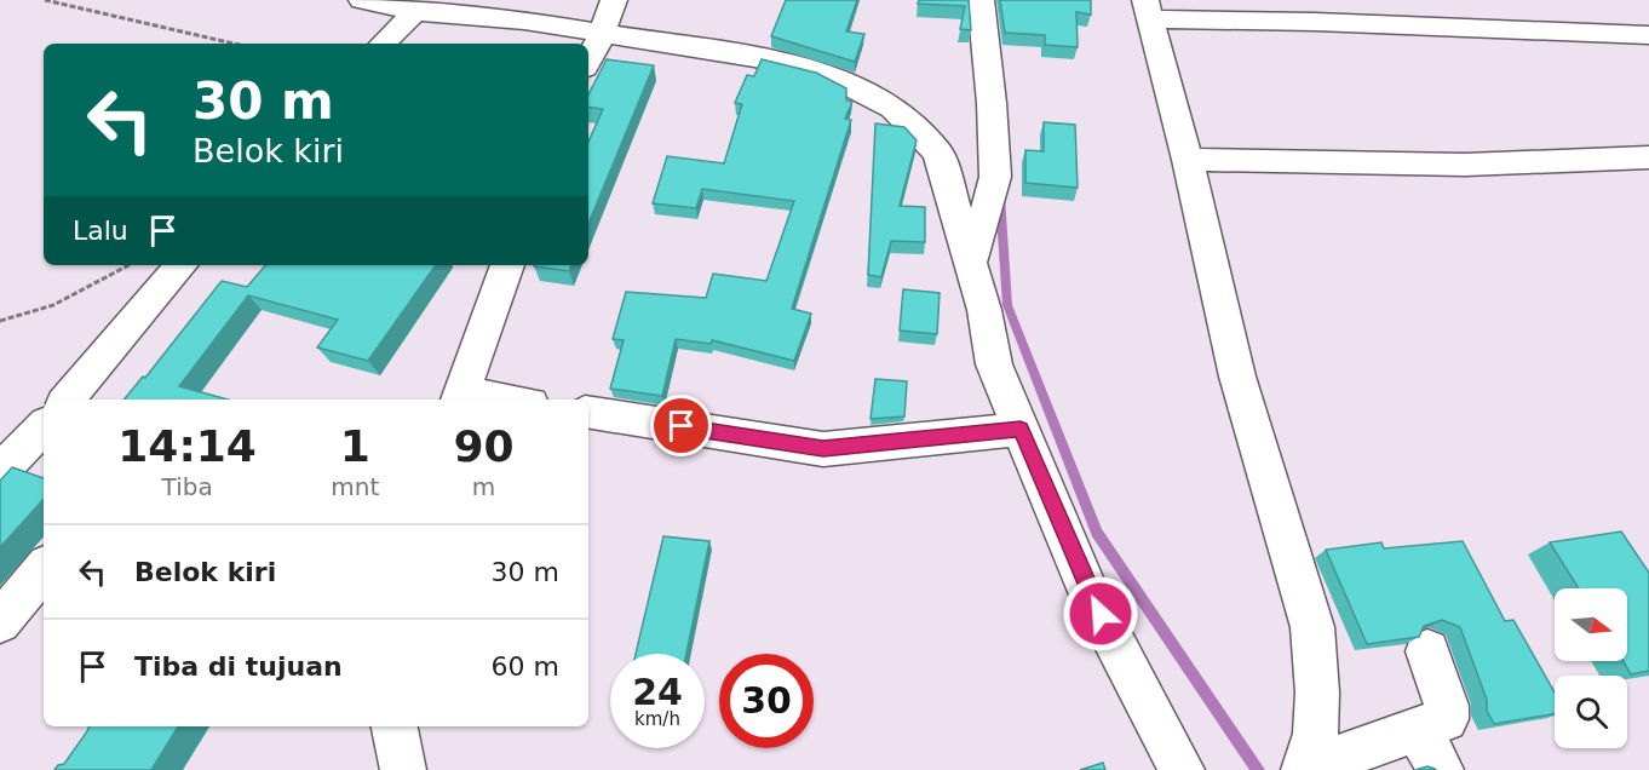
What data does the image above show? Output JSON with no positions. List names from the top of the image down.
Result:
{
  "north": "right",
  "page": {
    "turn": ["30 m", "Belok kiri"],
    "then": "Lalu",
    "eta": [
      "14:14",
      "Tiba",
      "1",
      "mnt",
      "90",
      "m"
    ],
    "list": [
      {
        "name": "Belok kiri",
        "value": "30 m"
      },
      {
        "name": "Tiba di tujuan",
        "value": "60 m"
      }
    ],
    "speed": "24 km/h",
    "limit": "30"
  }
}
